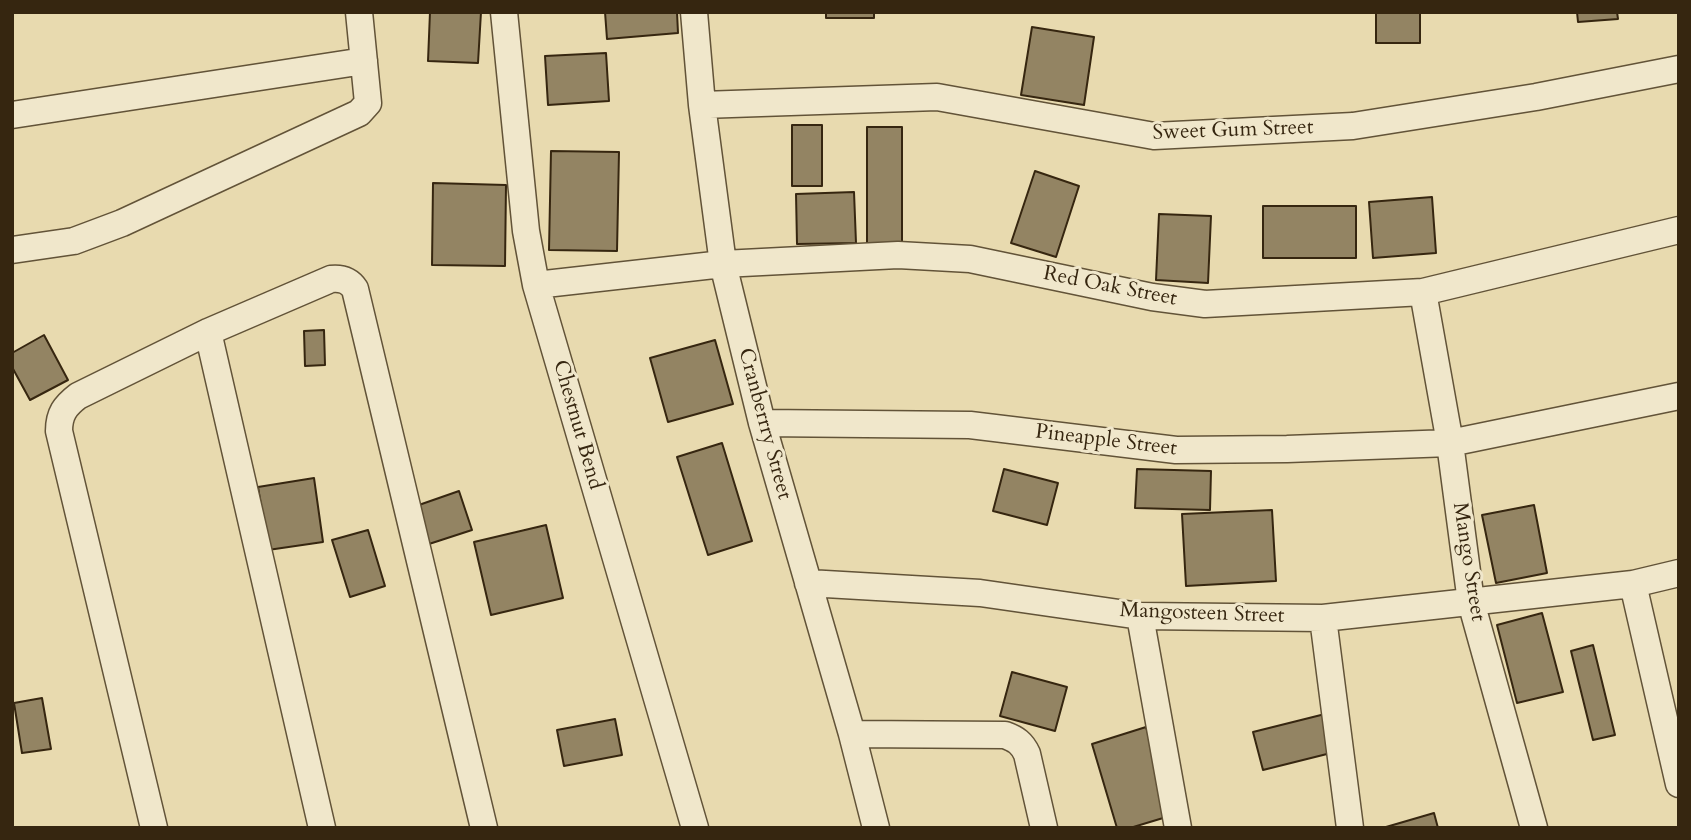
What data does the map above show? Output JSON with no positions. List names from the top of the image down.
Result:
{
  "streets": {
    "street": [
      "Sweet Gum Street",
      "Red Oak Street",
      "Cranberrry Street",
      "Chestnut Bend",
      "Pineapple Street",
      "Mango Street",
      "Mangosteen Street"
    ]
  },
  "crossings": [
    ["Sweet Gum Street", "Cranberrry Street"],
    ["Red Oak Street", "Cranberrry Street"],
    ["Red Oak Street", "Chestnut Bend"],
    ["Red Oak Street", "Mango Street"],
    ["Cranberrry Street", "Pineapple Street"],
    ["Cranberrry Street", "Mangosteen Street"],
    ["Pineapple Street", "Mango Street"],
    ["Mango Street", "Mangosteen Street"]
  ]
}
